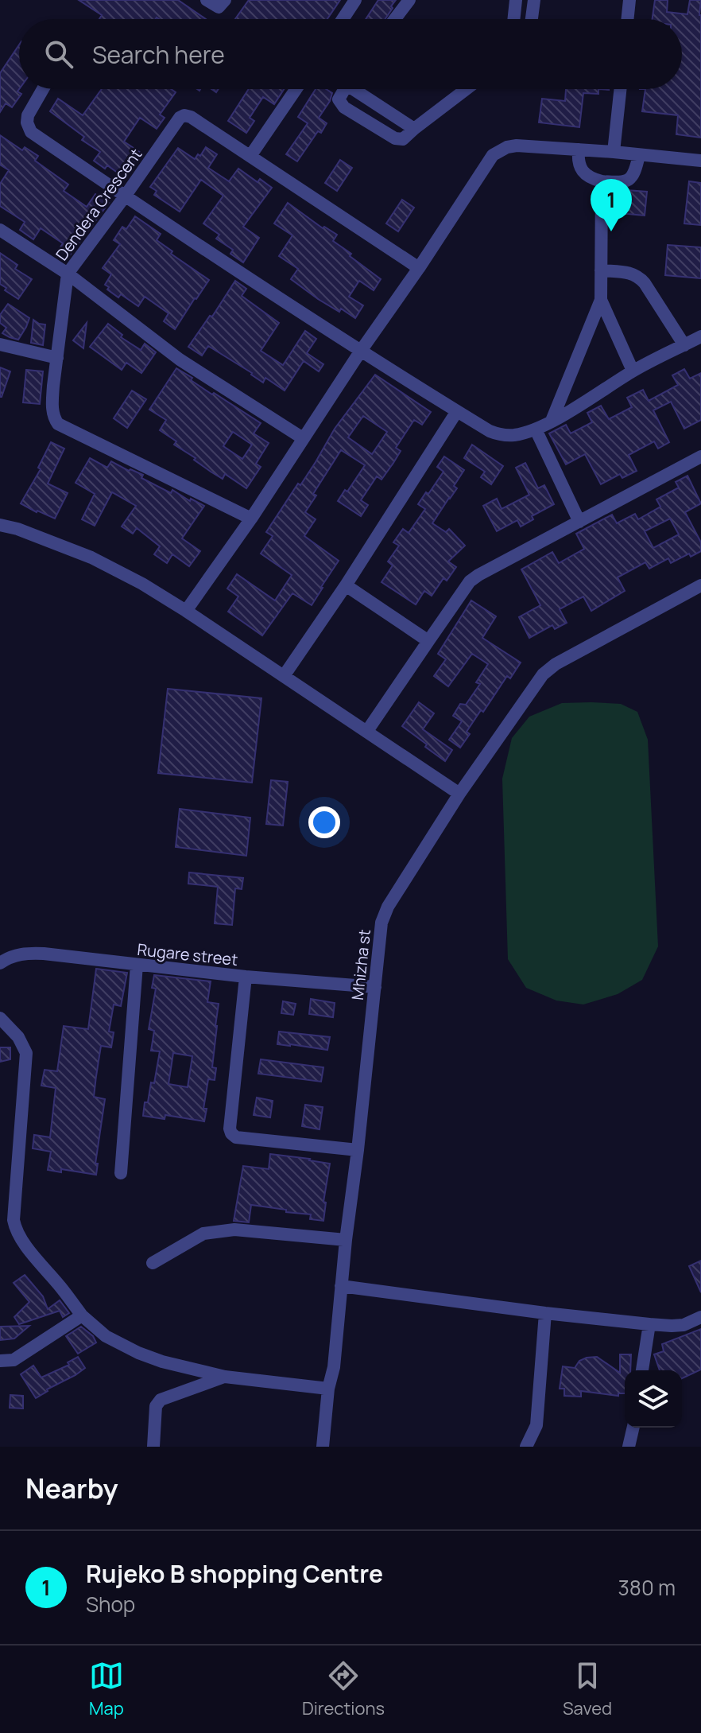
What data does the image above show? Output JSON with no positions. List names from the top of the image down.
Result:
{
  "streets": {
    "street": ["Dendera Crescent", "Rugare street", "Mhizha st"]
  },
  "crossings": [
    ["Rugare street", "Mhizha st"]
  ],
  "page": {
    "search": "Search here",
    "pins": "1",
    "heading": "Nearby",
    "list": [
      {
        "mark": "1",
        "name": "Rujeko B shopping Centre",
        "note": "Shop",
        "value": "380 m"
      }
    ],
    "nav": ["Map", "Directions", "Saved"]
  }
}
